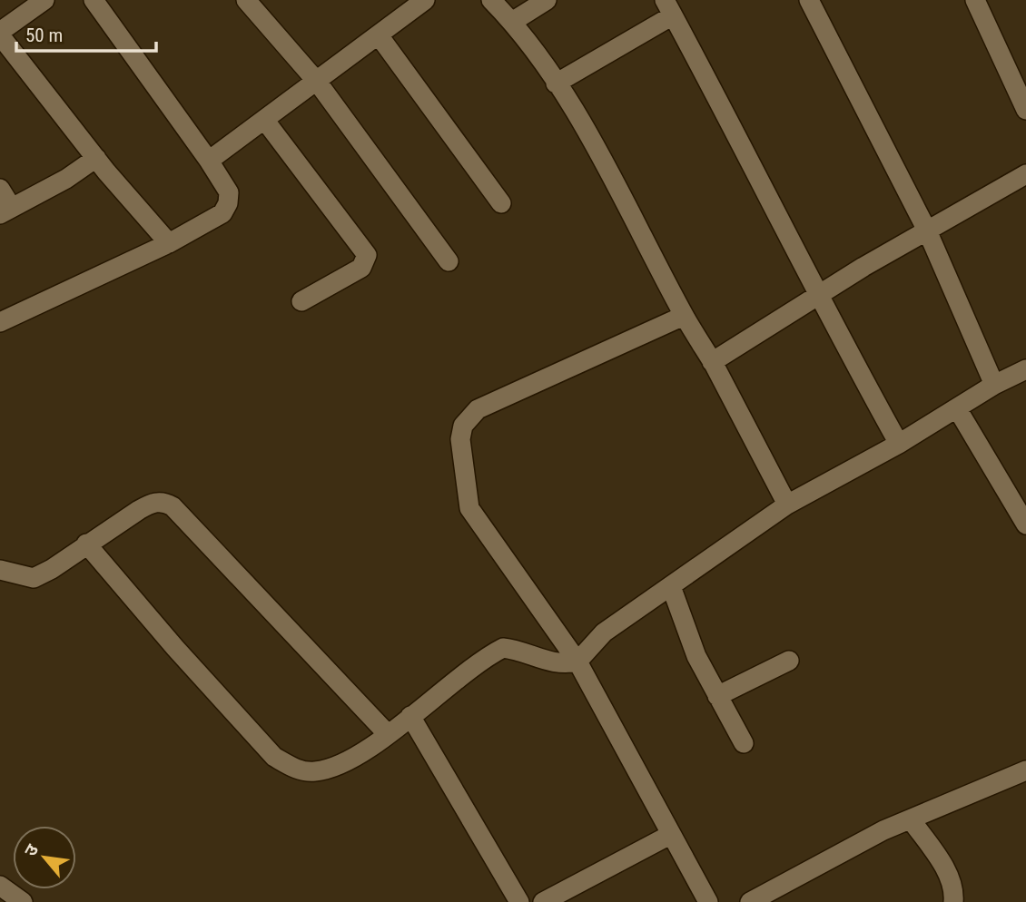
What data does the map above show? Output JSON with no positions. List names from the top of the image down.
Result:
{
  "scale_bar": "50 m",
  "north": "top left"
}
